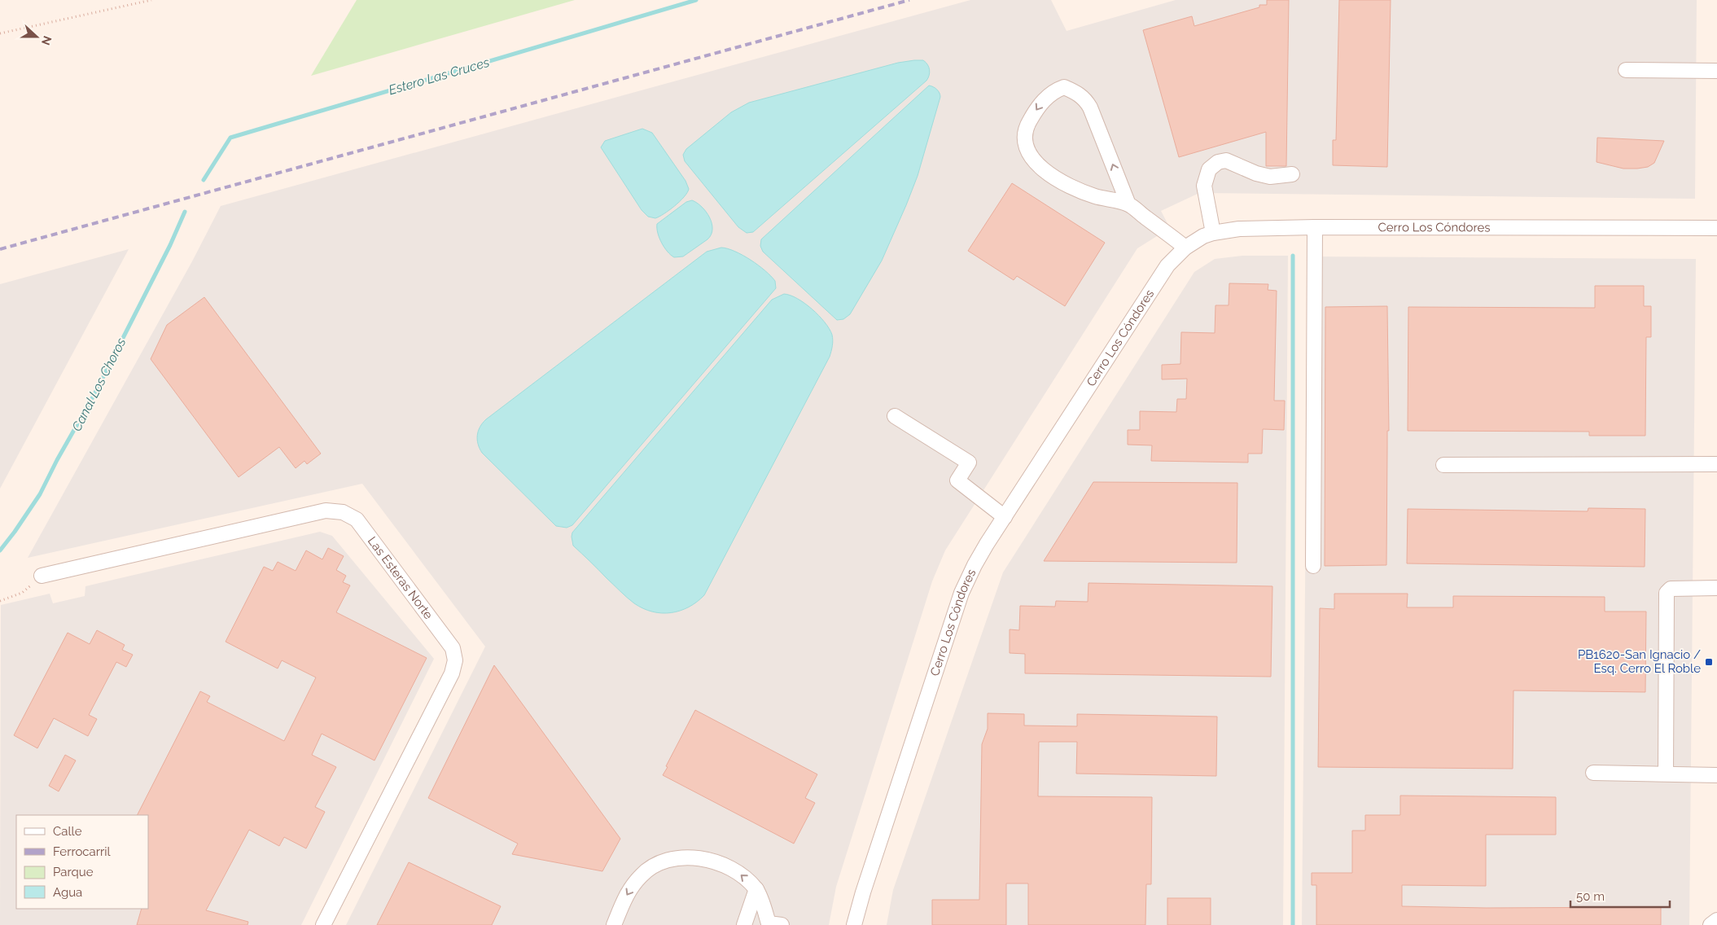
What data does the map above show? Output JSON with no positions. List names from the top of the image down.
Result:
{
  "streets": {
    "street": ["Cerro Los Cóndores", "Las Esteras Norte"]
  },
  "water": ["Estero Las Cruces", "Canal Los Choros"],
  "places": {
    "transit": ["PB1620-San Ignacio / Esq. Cerro El Roble"]
  },
  "legend": [
    "Calle",
    "Ferrocarril",
    "Parque",
    "Agua"
  ],
  "scale_bar": "50 m",
  "north": "right"
}
